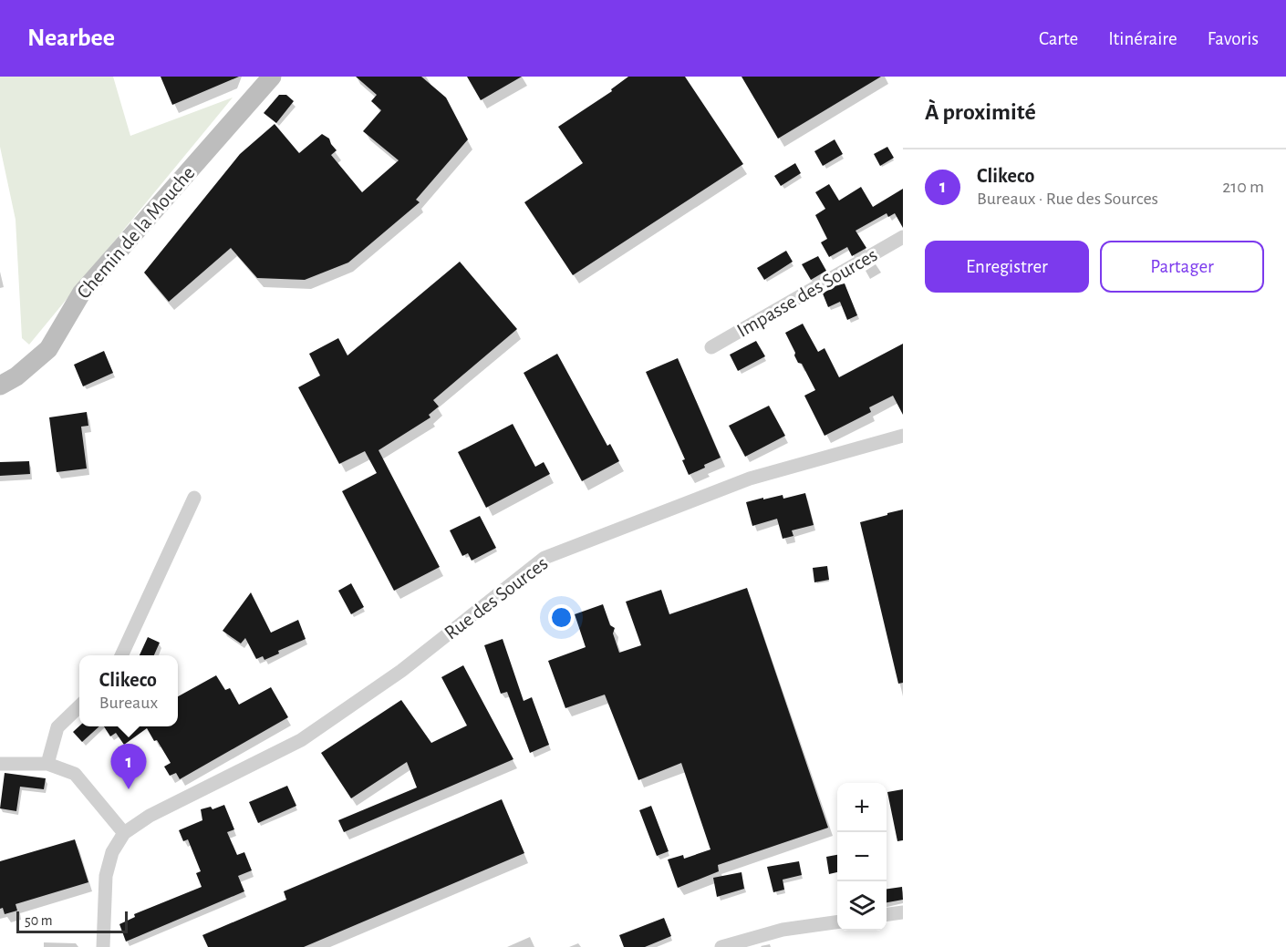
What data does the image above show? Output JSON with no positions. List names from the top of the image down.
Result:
{
  "streets": {
    "street": ["Chemin de la Mouche", "Impasse des Sources", "Rue des Sources"]
  },
  "scale_bar": "50 m",
  "page": {
    "header": "Nearbee",
    "nav": ["Carte", "Itinéraire", "Favoris"],
    "heading": "À proximité",
    "list": [
      {
        "mark": "1",
        "name": "Clikeco",
        "note": "Bureaux · Rue des Sources",
        "value": "210 m"
      }
    ],
    "buttons": ["Enregistrer", "Partager"],
    "popup": ["Clikeco", "Bureaux"],
    "pins": "1",
    "map_buttons": ["+", "−"],
    "scale": "50 m"
  }
}
